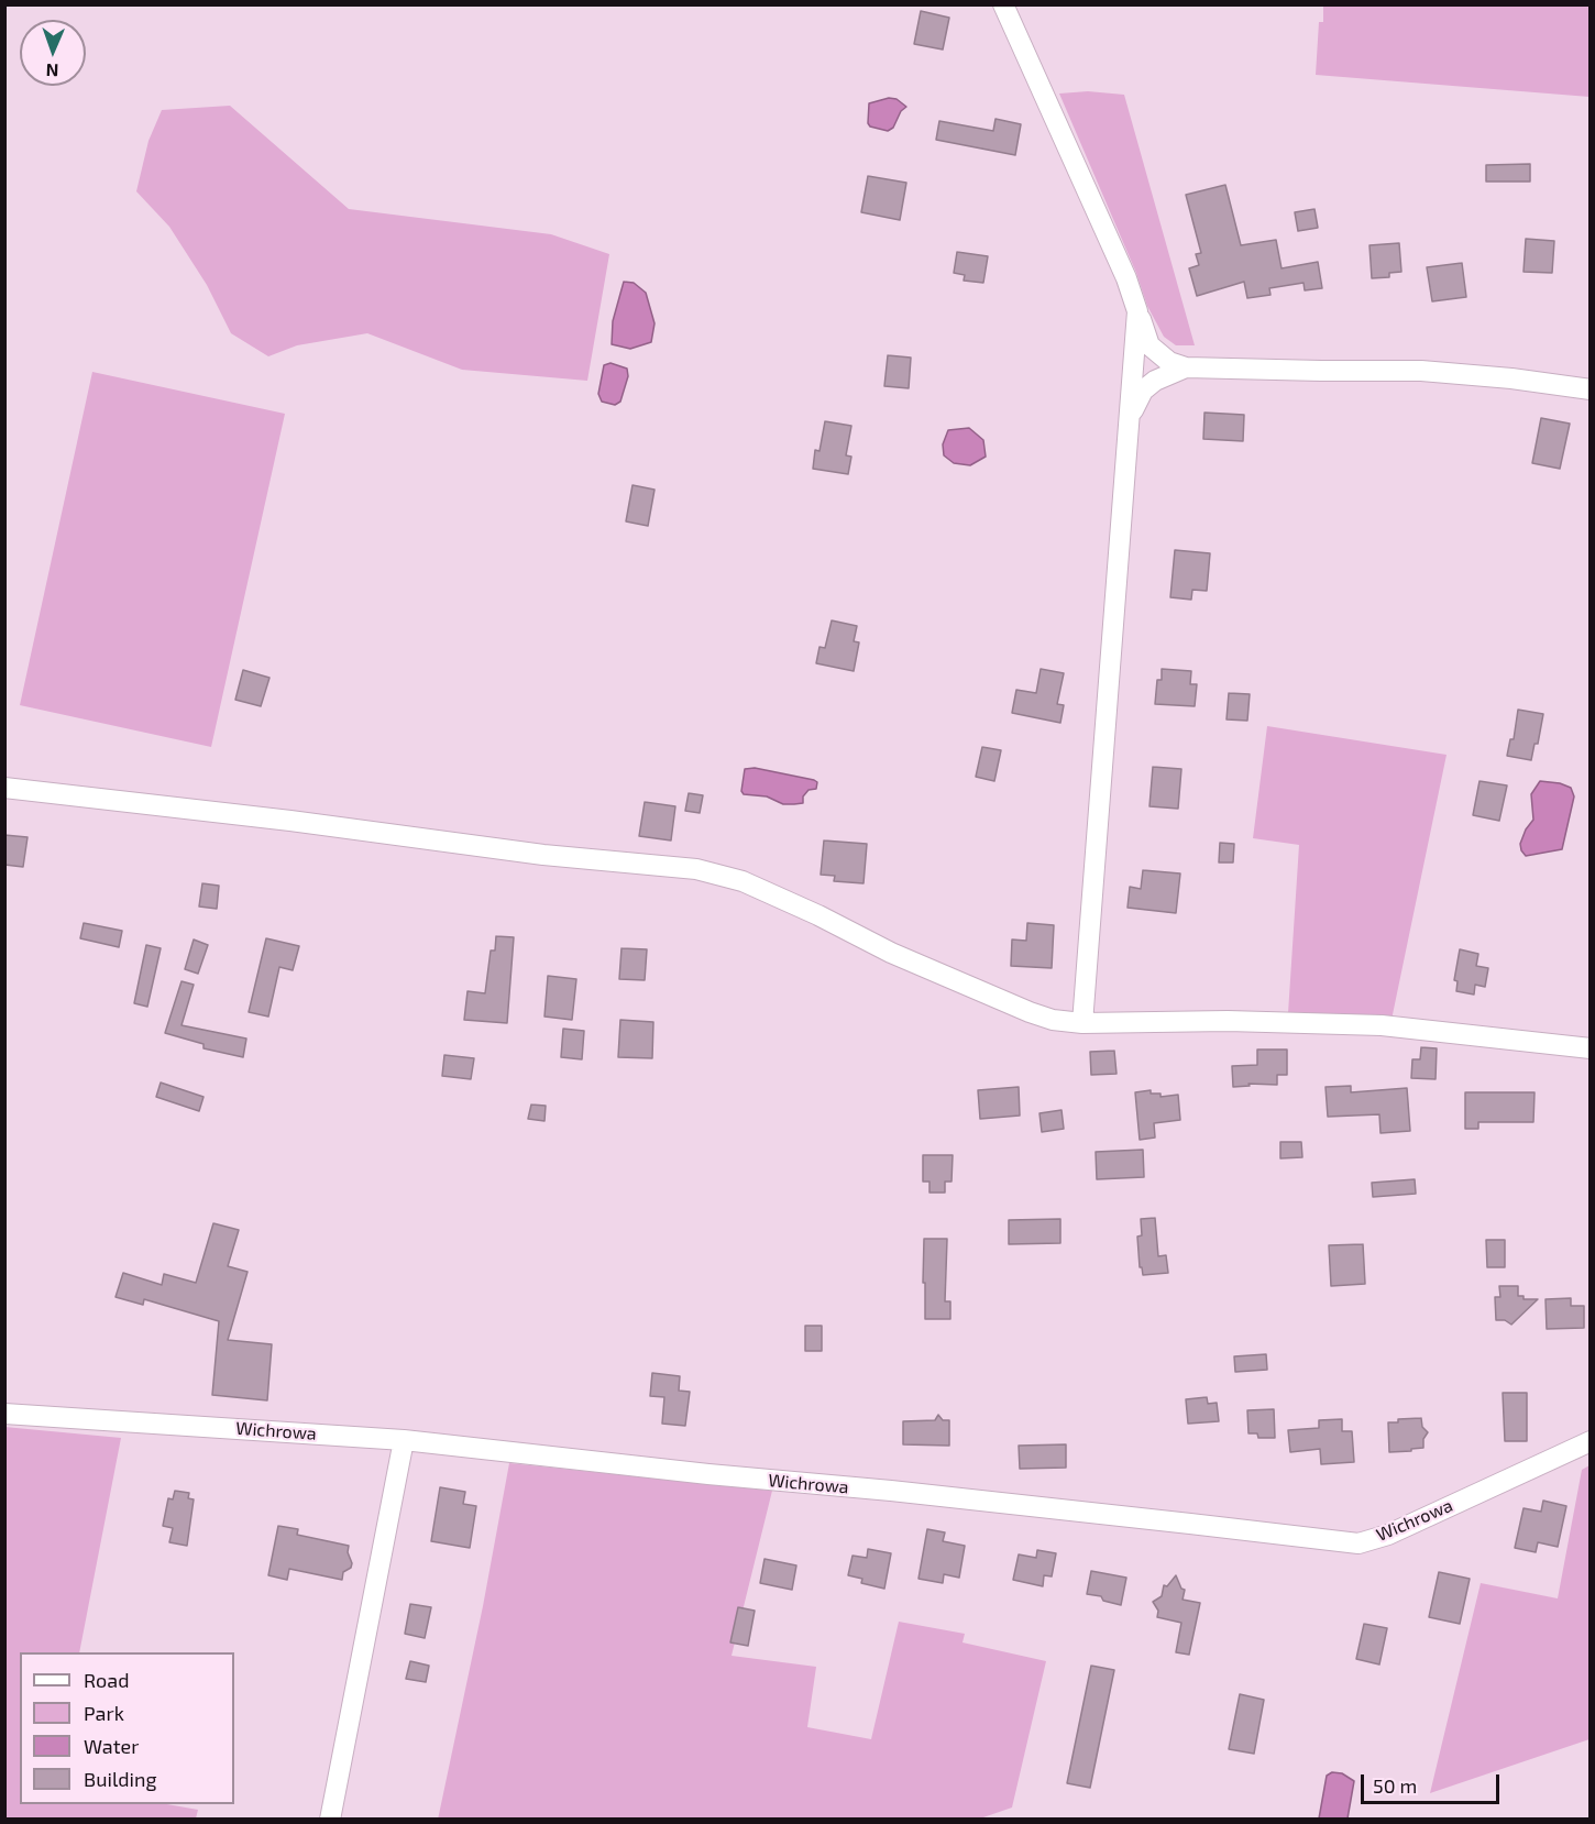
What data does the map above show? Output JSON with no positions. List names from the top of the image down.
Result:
{
  "streets": {
    "street": ["Wichrowa"]
  },
  "legend": [
    "Road",
    "Park",
    "Water",
    "Building"
  ],
  "scale_bar": "50 m",
  "north": "bottom"
}
